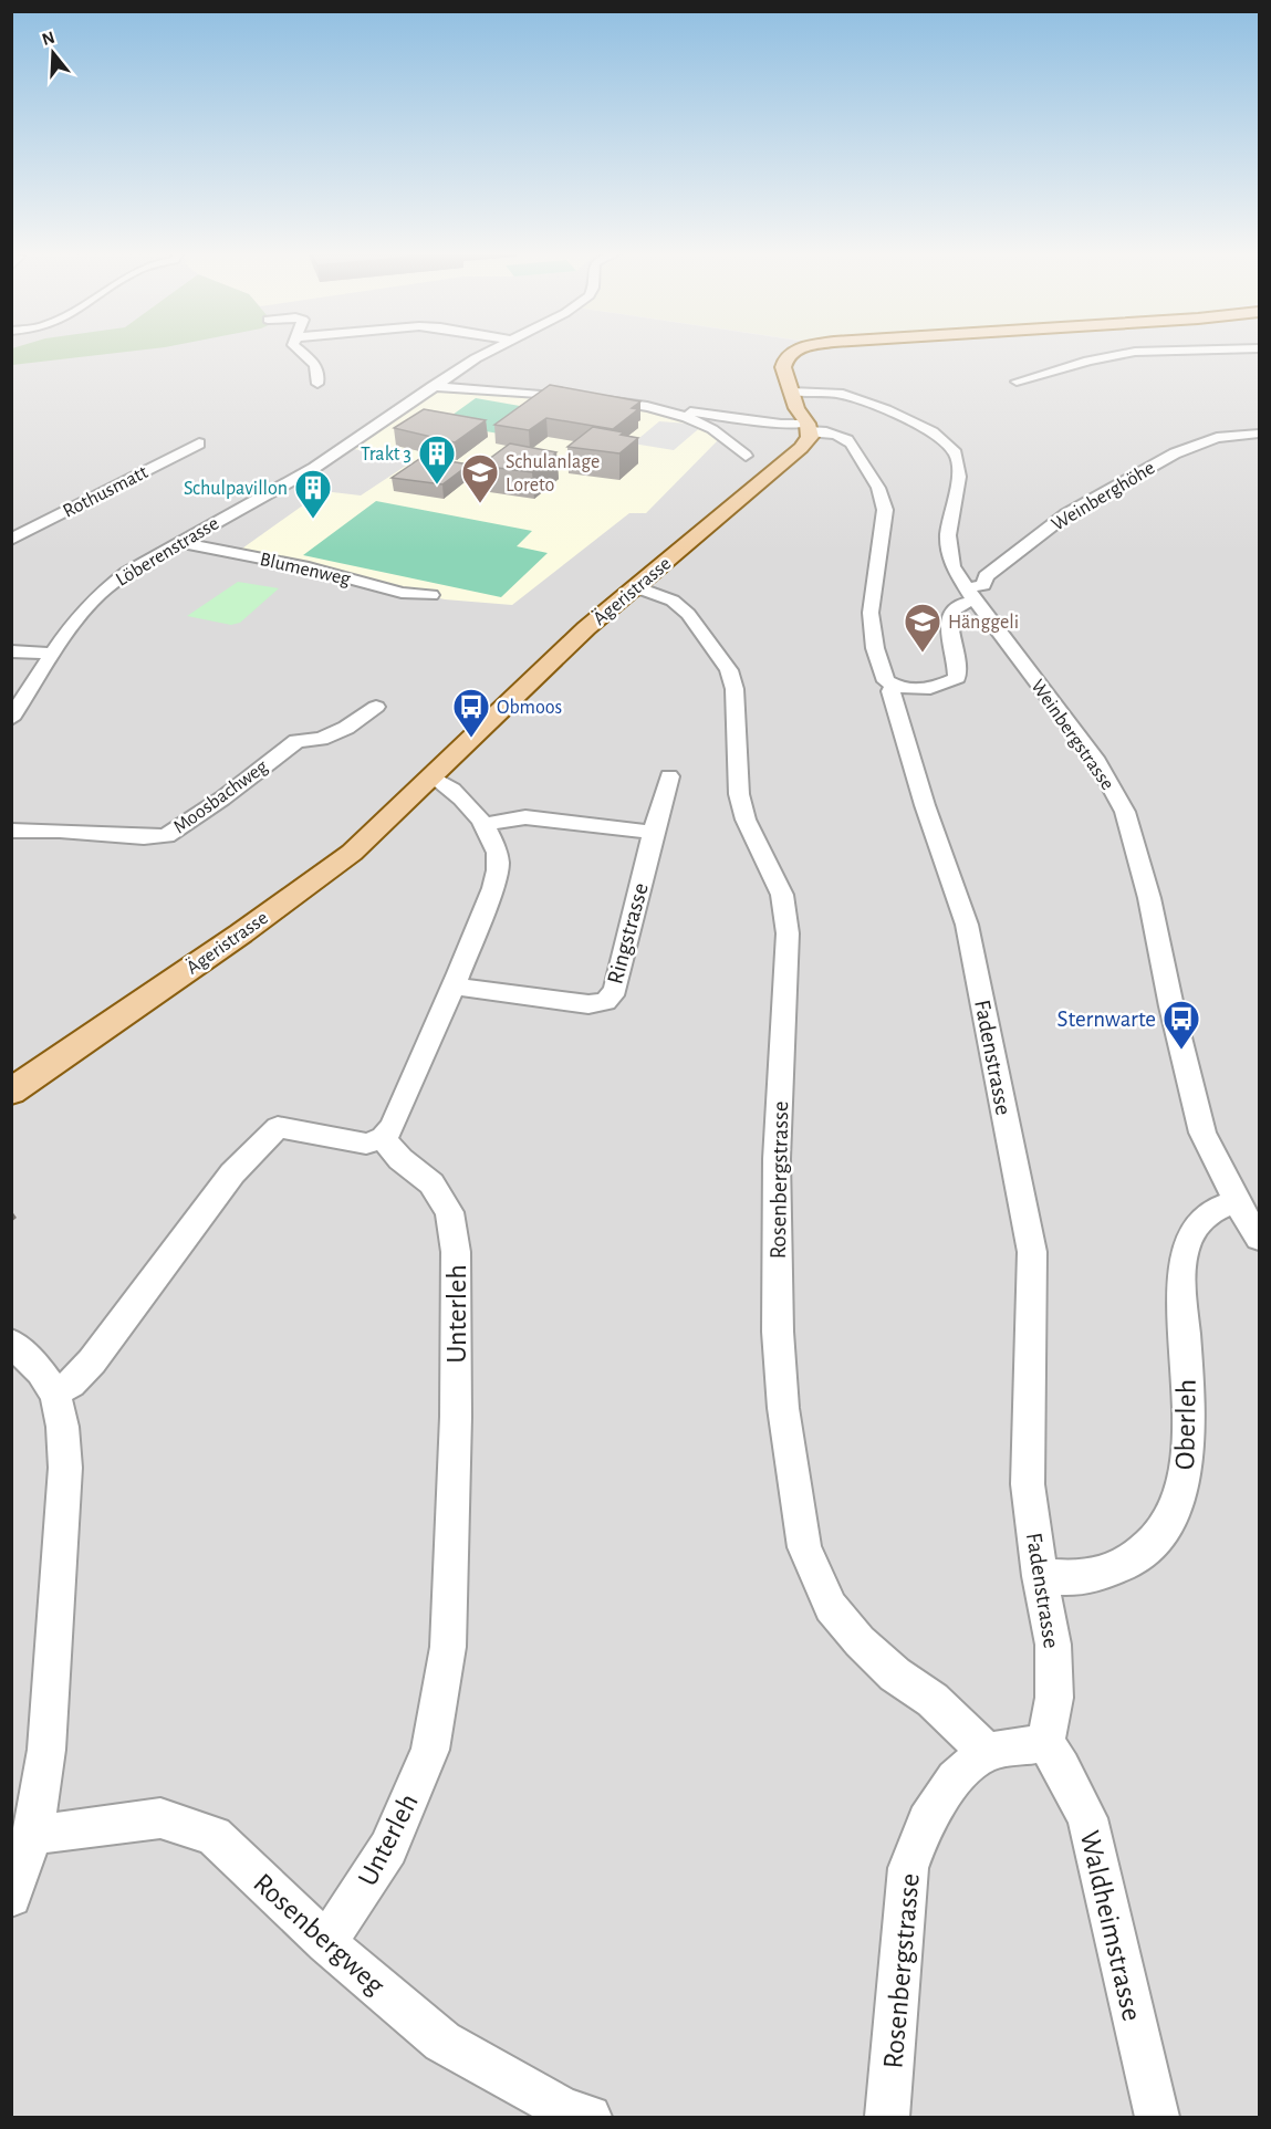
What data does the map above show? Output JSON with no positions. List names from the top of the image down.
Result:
{
  "streets": {
    "main road": ["Ägeristrasse"],
    "street": [
      "Rothusmatt",
      "Weinberghöhe",
      "Löberenstrasse",
      "Blumenweg",
      "Weinbergstrasse",
      "Moosbachweg",
      "Ringstrasse",
      "Fadenstrasse",
      "Rosenbergstrasse",
      "Unterleh",
      "Oberleh",
      "Waldheimstrasse",
      "Rosenbergweg"
    ]
  },
  "crossings": [
    ["Weinberghöhe", "Weinbergstrasse"],
    ["Löberenstrasse", "Blumenweg"],
    ["Ägeristrasse", "Fadenstrasse"],
    ["Ägeristrasse", "Rosenbergstrasse"],
    ["Weinbergstrasse", "Oberleh"],
    ["Fadenstrasse", "Oberleh"],
    ["Fadenstrasse", "Waldheimstrasse"],
    ["Unterleh", "Rosenbergweg"]
  ],
  "places": {
    "building": ["Trakt 3", "Schulpavillon"],
    "school or university": ["Schulanlage Loreto", "Hänggeli"],
    "bus stop": ["Obmoos", "Sternwarte"]
  },
  "north": "top"
}
